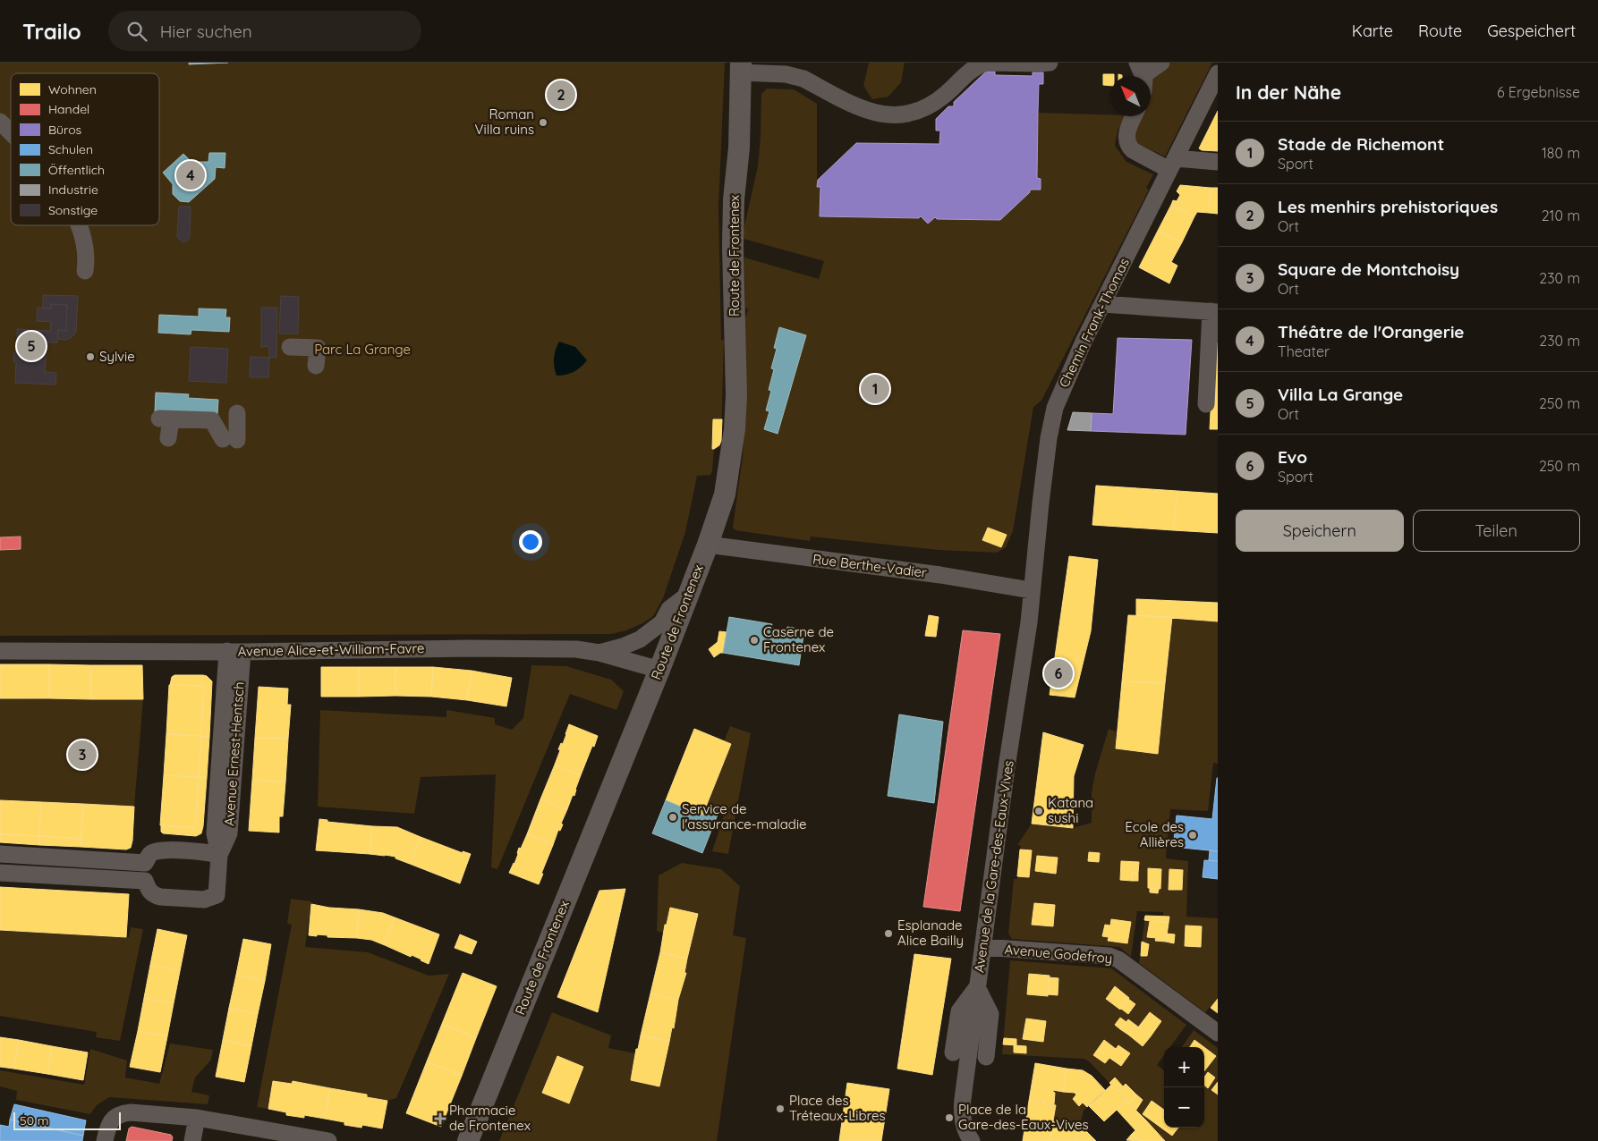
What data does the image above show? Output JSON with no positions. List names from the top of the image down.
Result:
{
  "streets": {
    "main road": ["Route de Frontenex"],
    "street": [
      "Chemin Frank-Thomas",
      "Rue Berthe-Vadier",
      "Avenue Alice-et-William-Favre",
      "Avenue Ernest-Hentsch",
      "Avenue de la Gare-des-Eaux-Vives",
      "Avenue Godefroy"
    ]
  },
  "crossings": [
    ["Route de Frontenex", "Rue Berthe-Vadier"],
    ["Route de Frontenex", "Avenue Alice-et-William-Favre"],
    ["Chemin Frank-Thomas", "Rue Berthe-Vadier"],
    ["Chemin Frank-Thomas", "Avenue de la Gare-des-Eaux-Vives"],
    ["Rue Berthe-Vadier", "Avenue de la Gare-des-Eaux-Vives"],
    ["Avenue Alice-et-William-Favre", "Avenue Ernest-Hentsch"],
    ["Avenue de la Gare-des-Eaux-Vives", "Avenue Godefroy"]
  ],
  "parks": ["Parc La Grange"],
  "places": {
    "other": [
      "Roman Villa ruins",
      "Sylvie",
      "Caserne de Frontenex",
      "Katana sushi",
      "Service de l'assurance-maladie",
      "Ecole des Allières",
      "Esplanade Alice Bailly",
      "Place des Tréteaux-Libres",
      "Place de la Gare-des-Eaux-Vives"
    ],
    "health": ["Pharmacie de Frontenex"]
  },
  "legend": [
    "Wohnen",
    "Handel",
    "Büros",
    "Schulen",
    "Öffentlich",
    "Industrie",
    "Sonstige"
  ],
  "scale_bar": "50 m",
  "north": "top left",
  "page": {
    "header": "Trailo",
    "search": "Hier suchen",
    "nav": ["Karte", "Route", "Gespeichert"],
    "heading": ["In der Nähe", "6 Ergebnisse"],
    "pins": [
      "2",
      "4",
      "5",
      "1",
      "6",
      "3"
    ],
    "list": [
      {
        "mark": "1",
        "name": "Stade de Richemont",
        "note": "Sport",
        "value": "180 m"
      },
      {
        "mark": "2",
        "name": "Les menhirs prehistoriques",
        "note": "Ort",
        "value": "210 m"
      },
      {
        "mark": "3",
        "name": "Square de Montchoisy",
        "note": "Ort",
        "value": "230 m"
      },
      {
        "mark": "4",
        "name": "Théâtre de l'Orangerie",
        "note": "Theater",
        "value": "230 m"
      },
      {
        "mark": "5",
        "name": "Villa La Grange",
        "note": "Ort",
        "value": "250 m"
      },
      {
        "mark": "6",
        "name": "Evo",
        "note": "Sport",
        "value": "250 m"
      }
    ],
    "buttons": ["Speichern", "Teilen"],
    "map_buttons": ["+", "−"],
    "scale": "50 m"
  }
}
